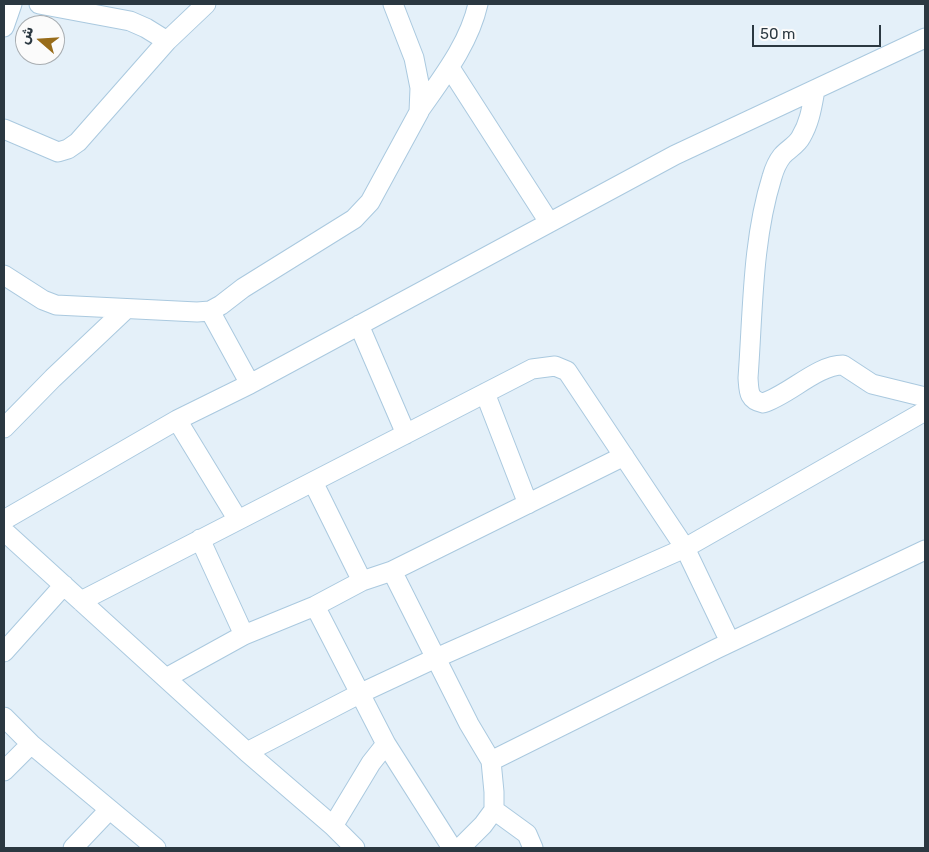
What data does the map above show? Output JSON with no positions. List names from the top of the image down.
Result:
{
  "scale_bar": "50 m",
  "north": "left"
}
